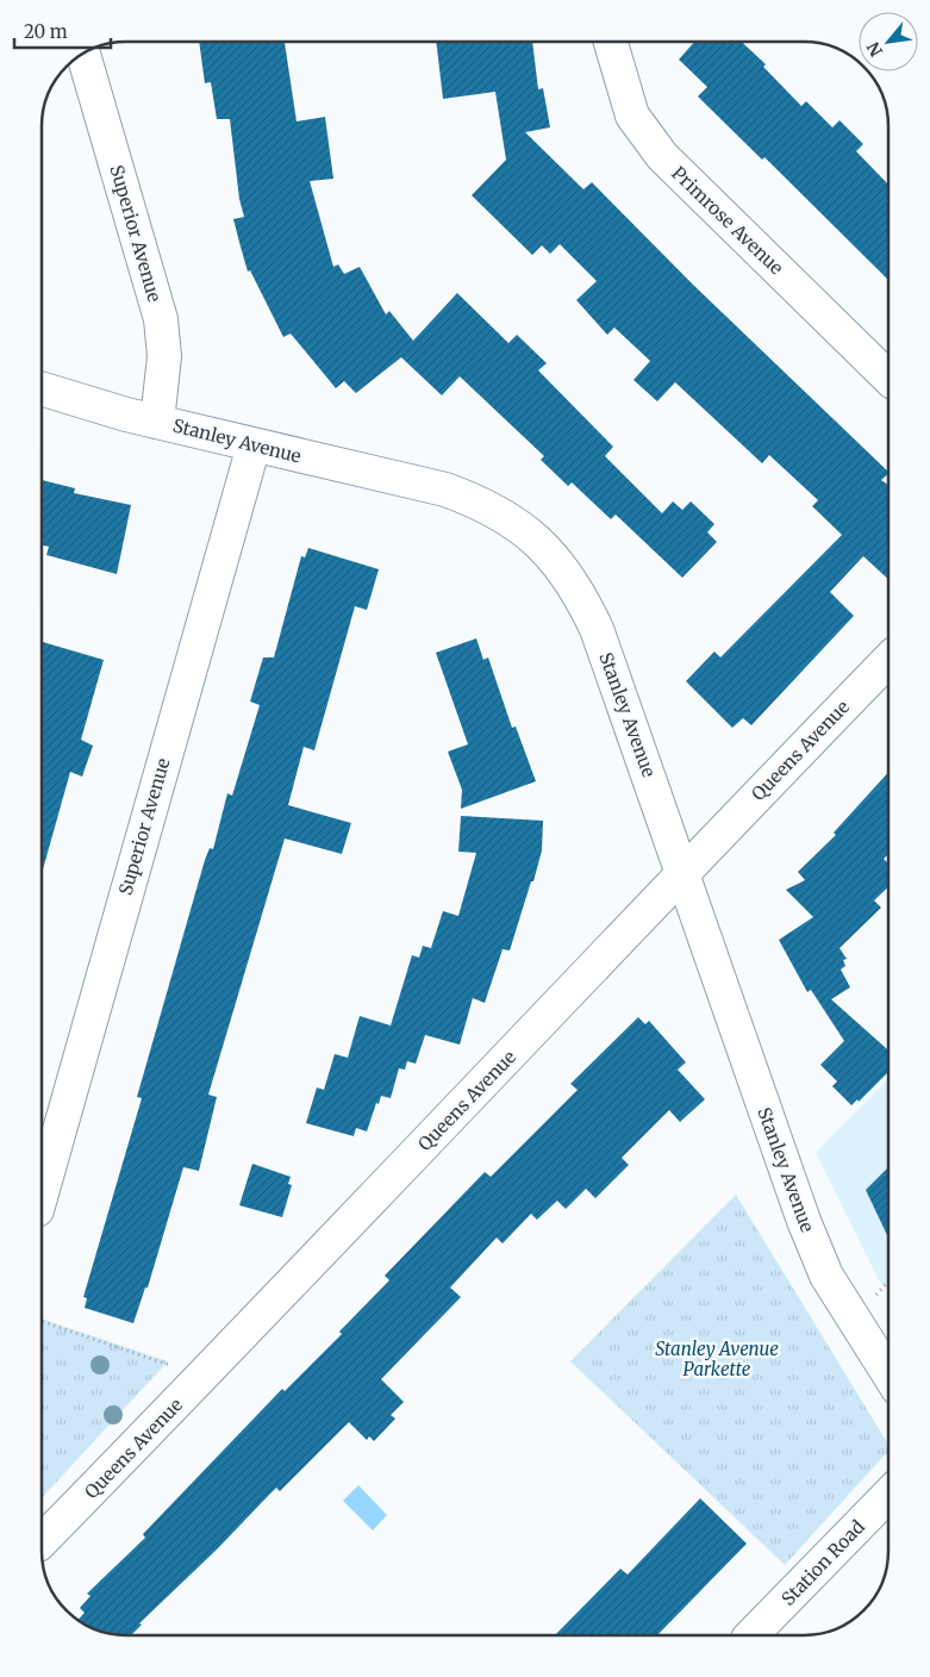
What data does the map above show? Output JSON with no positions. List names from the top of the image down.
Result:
{
  "streets": {
    "street": [
      "Primrose Avenue",
      "Superior Avenue",
      "Stanley Avenue",
      "Queens Avenue",
      "Station Road"
    ]
  },
  "crossings": [
    ["Superior Avenue", "Stanley Avenue"],
    ["Stanley Avenue", "Queens Avenue"]
  ],
  "parks": ["Stanley Avenue Parkette"],
  "scale_bar": "20 m",
  "north": "bottom left"
}
